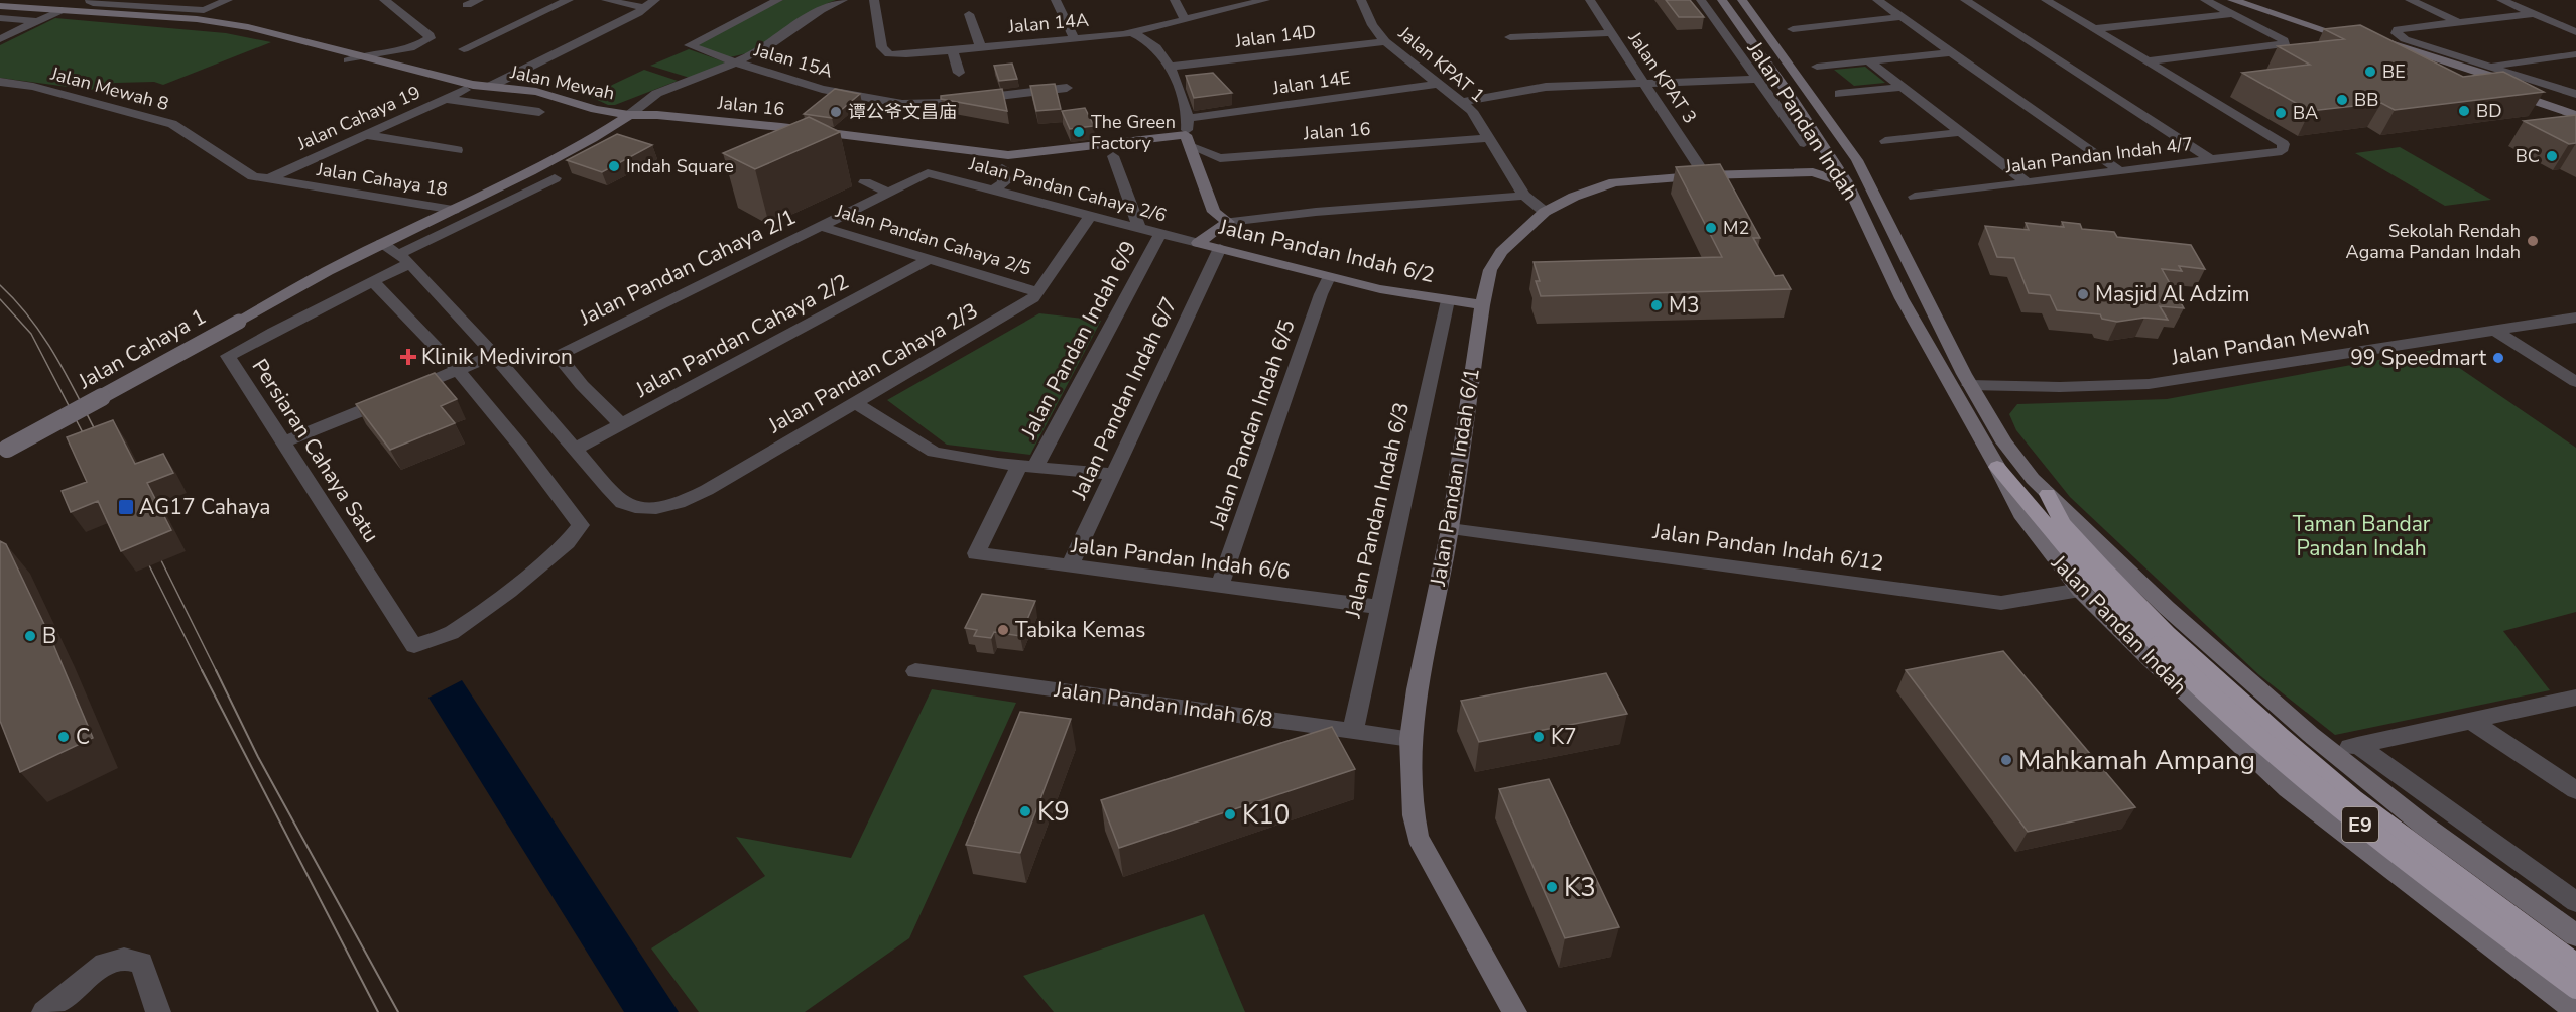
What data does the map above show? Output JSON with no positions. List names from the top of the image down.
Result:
{
  "streets": {
    "highway": ["E9"],
    "street": [
      "Jalan 14A",
      "Jalan 14D",
      "Jalan 15A",
      "Jalan KPAT 1",
      "Jalan KPAT 3",
      "Jalan Mewah",
      "Jalan 14E",
      "Jalan Mewah 8",
      "Jalan 16",
      "Jalan Cahaya 19",
      "Jalan Pandan Indah",
      "Jalan Pandan Indah 4/7",
      "Jalan Cahaya 18",
      "Jalan Pandan Cahaya 2/6",
      "Jalan Pandan Cahaya 2/5",
      "Jalan Pandan Indah 6/2",
      "Jalan Pandan Cahaya 2/1",
      "Jalan Pandan Cahaya 2/2",
      "Jalan Pandan Indah 6/9",
      "Jalan Pandan Mewah",
      "Jalan Cahaya 1",
      "Jalan Pandan Cahaya 2/3",
      "Jalan Pandan Indah 6/7",
      "Jalan Pandan Indah 6/5",
      "Persiaran Cahaya Satu",
      "Jalan Pandan Indah 6/1",
      "Jalan Pandan Indah 6/3",
      "Jalan Pandan Indah 6/12",
      "Jalan Pandan Indah 6/6",
      "Jalan Pandan Indah 6/8"
    ]
  },
  "crossings": [
    ["Jalan 14D", "Jalan KPAT 1"],
    ["Jalan 15A", "Jalan 16"],
    ["Jalan KPAT 1", "Jalan 14E"],
    ["Jalan KPAT 1", "Jalan 16"],
    ["Jalan KPAT 1", "Jalan Pandan Indah 6/1"],
    ["Jalan KPAT 3", "Jalan Pandan Indah 6/1"],
    ["Jalan Mewah", "Jalan 16"],
    ["Jalan Mewah", "Jalan Cahaya 19"],
    ["Jalan Mewah", "Jalan Cahaya 1"],
    ["Jalan Mewah 8", "Jalan Cahaya 19"],
    ["Jalan Mewah 8", "Jalan Cahaya 18"],
    ["Jalan 16", "Jalan Cahaya 1"],
    ["Jalan Cahaya 19", "Jalan Cahaya 18"],
    ["Jalan Pandan Indah", "Jalan Pandan Mewah"],
    ["Jalan Pandan Indah", "Jalan Pandan Indah 6/1"],
    ["Jalan Pandan Indah", "Jalan Pandan Indah 6/12"],
    ["Jalan Pandan Indah", "E9"],
    ["Jalan Cahaya 18", "Jalan Cahaya 1"],
    ["Jalan Pandan Cahaya 2/6", "Jalan Pandan Indah 6/2"],
    ["Jalan Pandan Cahaya 2/6", "Jalan Pandan Cahaya 2/1"],
    ["Jalan Pandan Cahaya 2/6", "Jalan Pandan Indah 6/9"],
    ["Jalan Pandan Cahaya 2/6", "Jalan Pandan Cahaya 2/3"],
    ["Jalan Pandan Cahaya 2/5", "Jalan Pandan Cahaya 2/1"],
    ["Jalan Pandan Cahaya 2/5", "Jalan Pandan Cahaya 2/2"],
    ["Jalan Pandan Cahaya 2/5", "Jalan Pandan Cahaya 2/3"],
    ["Jalan Pandan Indah 6/2", "Jalan Pandan Indah 6/7"],
    ["Jalan Pandan Indah 6/2", "Jalan Pandan Indah 6/5"],
    ["Jalan Pandan Indah 6/2", "Jalan Pandan Indah 6/1"],
    ["Jalan Pandan Indah 6/2", "Jalan Pandan Indah 6/3"],
    ["Jalan Pandan Cahaya 2/1", "Jalan Pandan Cahaya 2/2"],
    ["Jalan Pandan Cahaya 2/2", "Jalan Pandan Cahaya 2/3"],
    ["Jalan Pandan Indah 6/9", "Jalan Pandan Indah 6/6"],
    ["Jalan Cahaya 1", "Persiaran Cahaya Satu"],
    ["Jalan Pandan Indah 6/7", "Jalan Pandan Indah 6/6"],
    ["Jalan Pandan Indah 6/5", "Jalan Pandan Indah 6/6"],
    ["Jalan Pandan Indah 6/1", "Jalan Pandan Indah 6/12"],
    ["Jalan Pandan Indah 6/1", "Jalan Pandan Indah 6/8"],
    ["Jalan Pandan Indah 6/3", "Jalan Pandan Indah 6/6"],
    ["Jalan Pandan Indah 6/3", "Jalan Pandan Indah 6/8"]
  ],
  "parks": ["Taman Bandar Pandan Indah"],
  "places": {
    "other": [
      "BE",
      "BB",
      "BD",
      "谭公爷文昌庙",
      "BA",
      "The Green Factory",
      "BC",
      "Indah Square",
      "M2",
      "Sekolah Rendah Agama Pandan Indah",
      "Masjid Al Adzim",
      "M3",
      "99 Speedmart",
      "Tabika Kemas",
      "B",
      "C",
      "K7",
      "Mahkamah Ampang",
      "K9",
      "K10",
      "K3"
    ],
    "health": ["Klinik Mediviron"],
    "transit": ["AG17 Cahaya"]
  }
}
